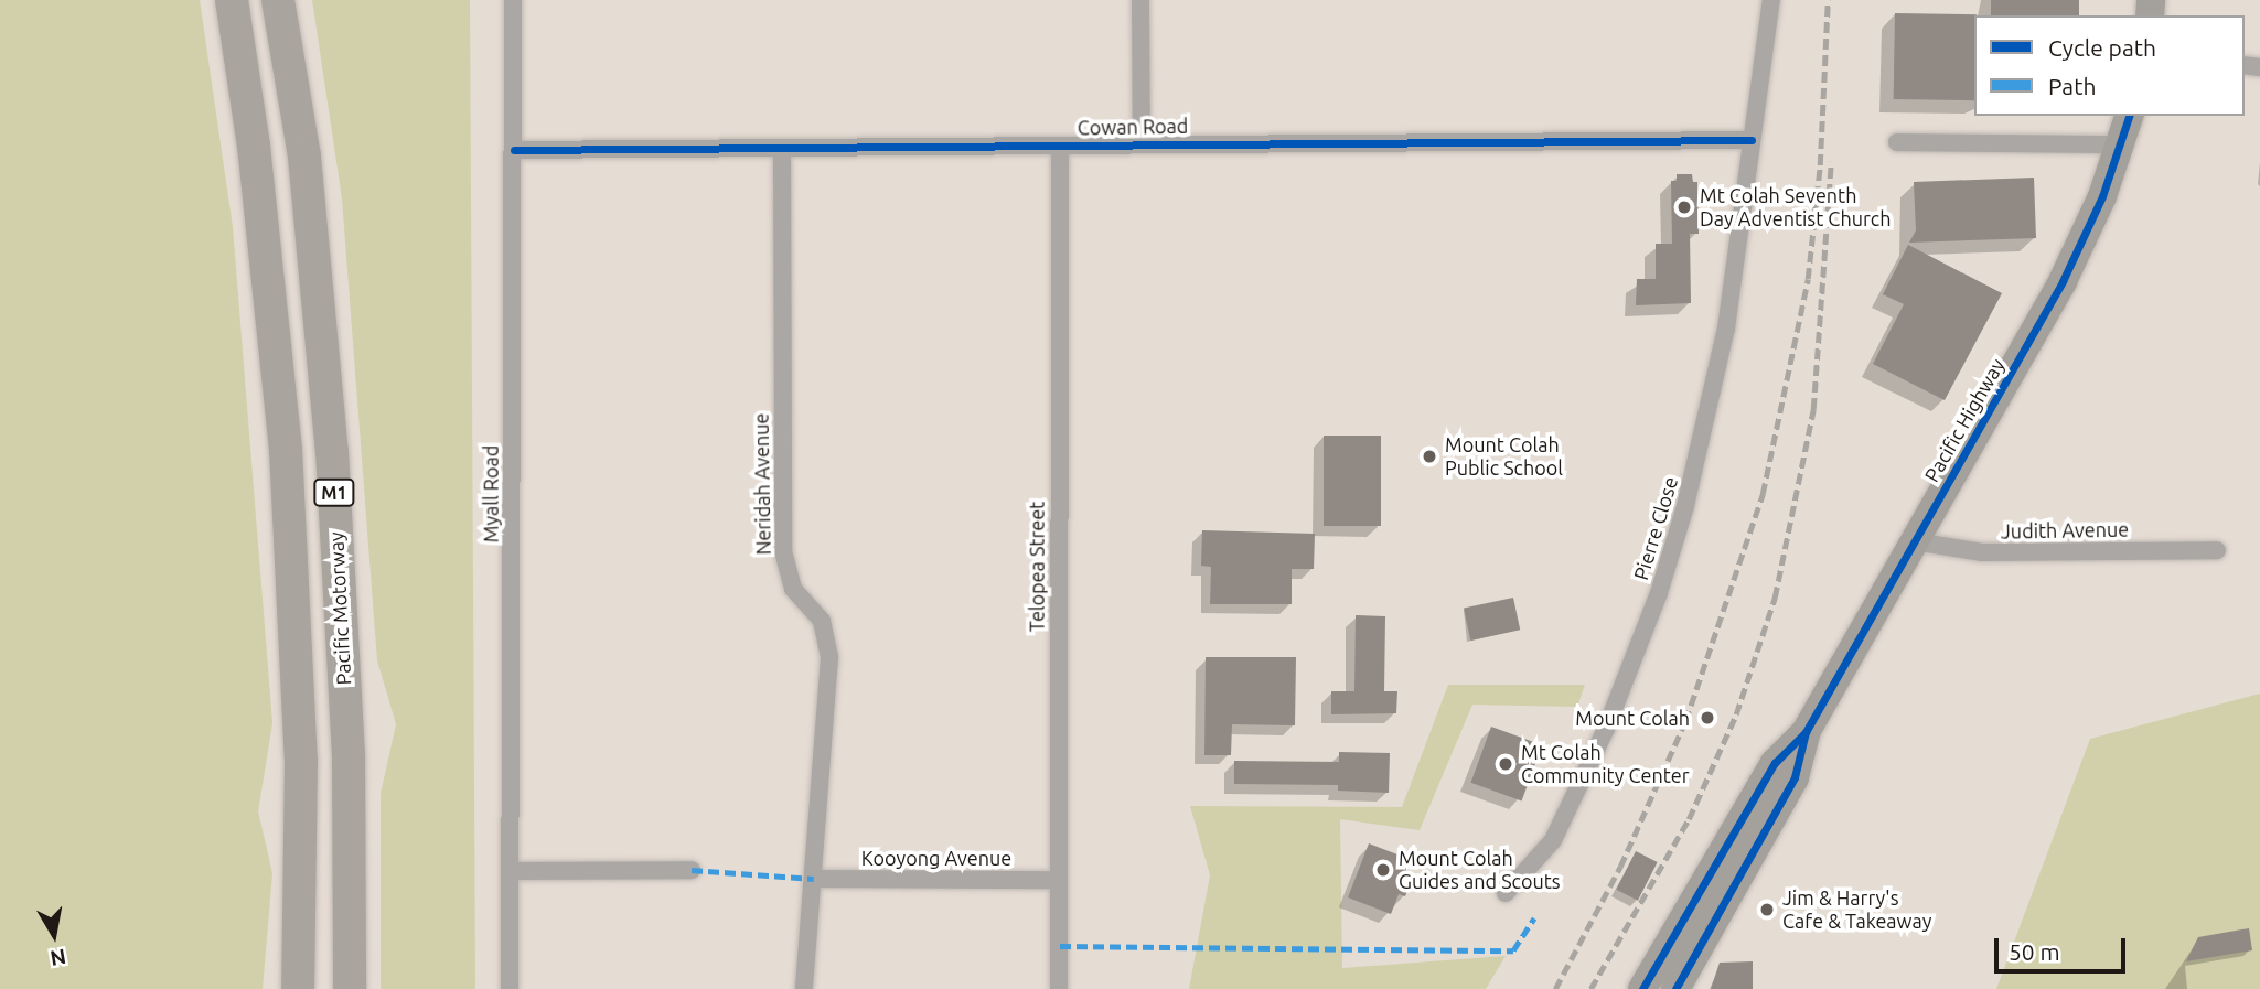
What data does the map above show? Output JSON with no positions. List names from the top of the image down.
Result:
{
  "streets": {
    "highway": ["M1", "Pacific Motorway"],
    "main road": ["Pacific Highway"],
    "street": [
      "Cowan Road",
      "Neridah Avenue",
      "Myall Road",
      "Pierre Close",
      "Judith Avenue",
      "Telopea Street",
      "Kooyong Avenue"
    ]
  },
  "crossings": [
    ["Cowan Road", "Neridah Avenue"],
    ["Cowan Road", "Myall Road"],
    ["Cowan Road", "Pierre Close"],
    ["Cowan Road", "Telopea Street"],
    ["Pacific Highway", "Judith Avenue"],
    ["Neridah Avenue", "Kooyong Avenue"],
    ["Telopea Street", "Kooyong Avenue"]
  ],
  "places": [
    "Mt Colah Seventh Day Adventist Church",
    "Mount Colah Public School",
    "Mount Colah",
    "Mt Colah Community Center",
    "Mount Colah Guides and Scouts",
    "Jim & Harry's Cafe & Takeaway"
  ],
  "legend": ["Cycle path", "Path"],
  "scale_bar": "50 m",
  "north": "bottom"
}
